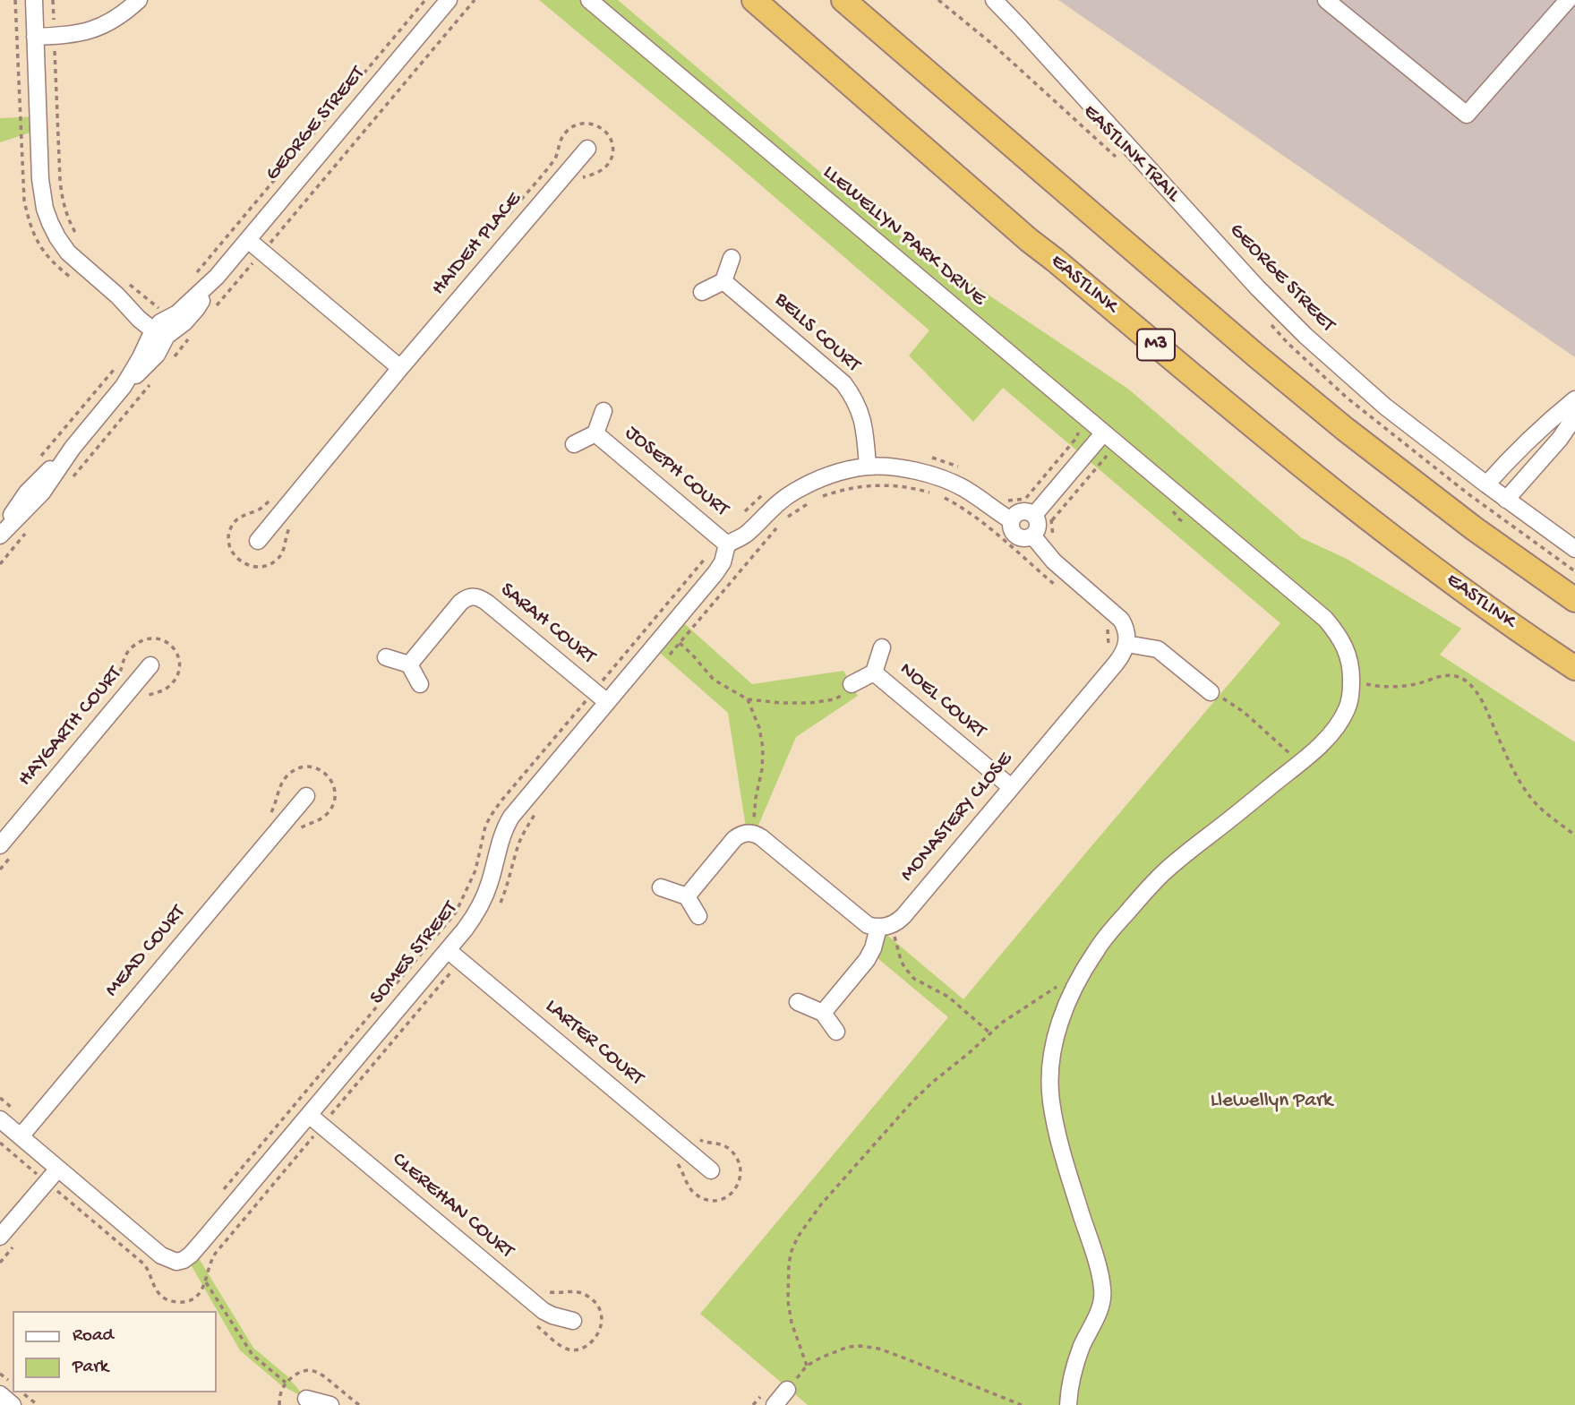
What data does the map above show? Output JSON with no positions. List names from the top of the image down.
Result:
{
  "streets": {
    "highway": ["EASTLINK", "M3"],
    "street": [
      "GEORGE STREET",
      "LLEWELLYN PARK DRIVE",
      "HAIDEH PLACE",
      "BELLS COURT",
      "JOSEPH COURT",
      "SARAH COURT",
      "NOEL COURT",
      "HAYGARTH COURT",
      "MONASTERY CLOSE",
      "MEAD COURT",
      "SOMES STREET",
      "LARTER COURT",
      "CLEREHAN COURT"
    ],
    "path": ["EASTLINK TRAIL"]
  },
  "crossings": [
    ["JOSEPH COURT", "SOMES STREET"],
    ["SARAH COURT", "SOMES STREET"],
    ["NOEL COURT", "MONASTERY CLOSE"],
    ["MEAD COURT", "SOMES STREET"],
    ["SOMES STREET", "LARTER COURT"],
    ["SOMES STREET", "CLEREHAN COURT"]
  ],
  "parks": ["Llewellyn Park"],
  "legend": ["Road", "Park"]
}
